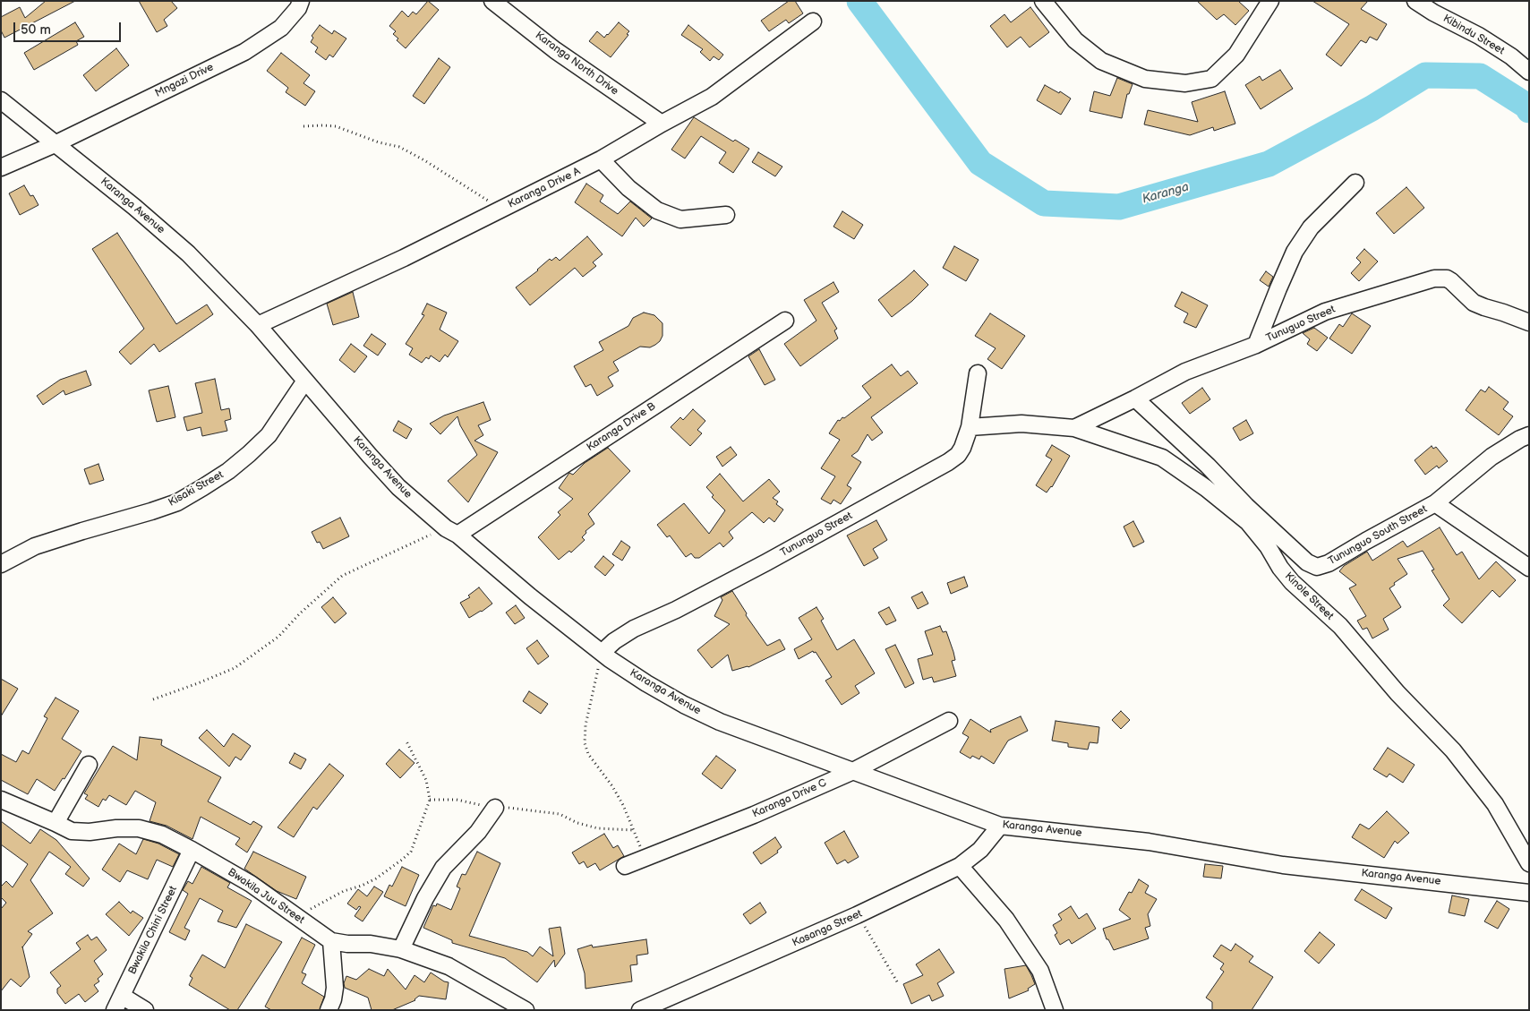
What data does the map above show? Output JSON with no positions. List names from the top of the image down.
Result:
{
  "streets": {
    "street": [
      "Kibindu Street",
      "Karanga North Drive",
      "Mngazi Drive",
      "Karanga Drive A",
      "Karanga Avenue",
      "Tunuguo Street",
      "Karanga Drive B",
      "Kisaki Street",
      "Tununguo Street",
      "Tununguo South Street",
      "Kinole Street",
      "Karanga Drive C",
      "Bwakila Juu Street",
      "Kasanga Street",
      "Bwakila Chini Street"
    ]
  },
  "crossings": [
    ["Karanga North Drive", "Karanga Drive A"],
    ["Mngazi Drive", "Karanga Avenue"],
    ["Karanga Drive A", "Karanga Avenue"],
    ["Karanga Avenue", "Karanga Drive B"],
    ["Karanga Avenue", "Kisaki Street"],
    ["Karanga Avenue", "Tununguo Street"],
    ["Karanga Avenue", "Karanga Drive C"],
    ["Karanga Avenue", "Kasanga Street"],
    ["Tunuguo Street", "Tununguo South Street"],
    ["Tunuguo Street", "Kinole Street"],
    ["Tununguo Street", "Kinole Street"],
    ["Bwakila Juu Street", "Bwakila Chini Street"]
  ],
  "water": ["Karanga"],
  "scale_bar": "50 m"
}
